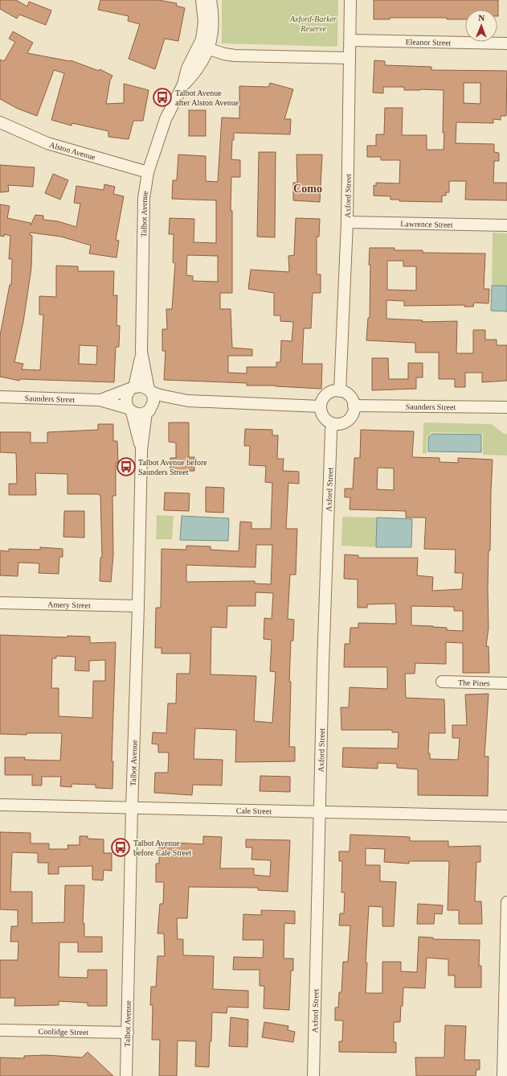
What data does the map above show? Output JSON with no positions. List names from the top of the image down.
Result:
{
  "streets": {
    "street": [
      "Eleanor Street",
      "Alston Avenue",
      "Axford Street",
      "Talbot Avenue",
      "Lawrence Street",
      "Saunders Street",
      "Amery Street",
      "The Pines",
      "Cale Street",
      "Coolidge Street"
    ]
  },
  "crossings": [
    ["Eleanor Street", "Axford Street"],
    ["Alston Avenue", "Talbot Avenue"],
    ["Axford Street", "Lawrence Street"],
    ["Axford Street", "Saunders Street"],
    ["Axford Street", "Cale Street"],
    ["Talbot Avenue", "Saunders Street"],
    ["Talbot Avenue", "Amery Street"],
    ["Talbot Avenue", "Cale Street"],
    ["Talbot Avenue", "Coolidge Street"]
  ],
  "districts": ["Como"],
  "parks": ["Axford-Barker Reserve"],
  "places": {
    "bus stop": ["Talbot Avenue after Alston Avenue", "Talbot Avenue before Saunders Street", "Talbot Avenue before Cale Street"]
  },
  "north": "top"
}
